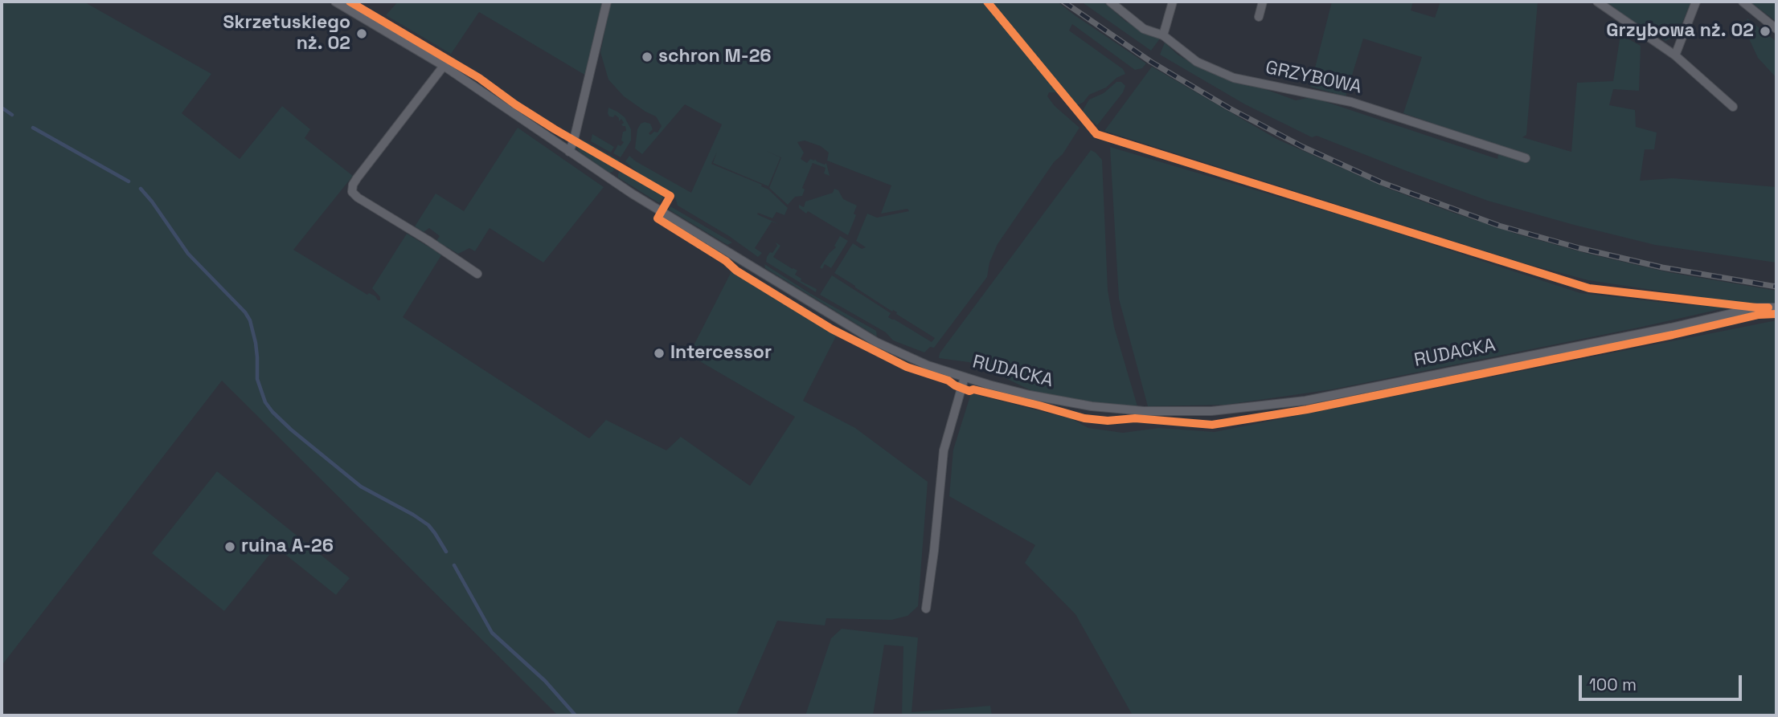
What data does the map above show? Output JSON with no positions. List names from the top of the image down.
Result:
{
  "streets": {
    "street": ["GRZYBOWA", "RUDACKA"]
  },
  "places": [
    "Grzybowa nż. 02",
    "Skrzetuskiego nż. 02",
    "schron M-26",
    "Intercessor",
    "ruina A-26"
  ],
  "scale_bar": "100 m"
}
